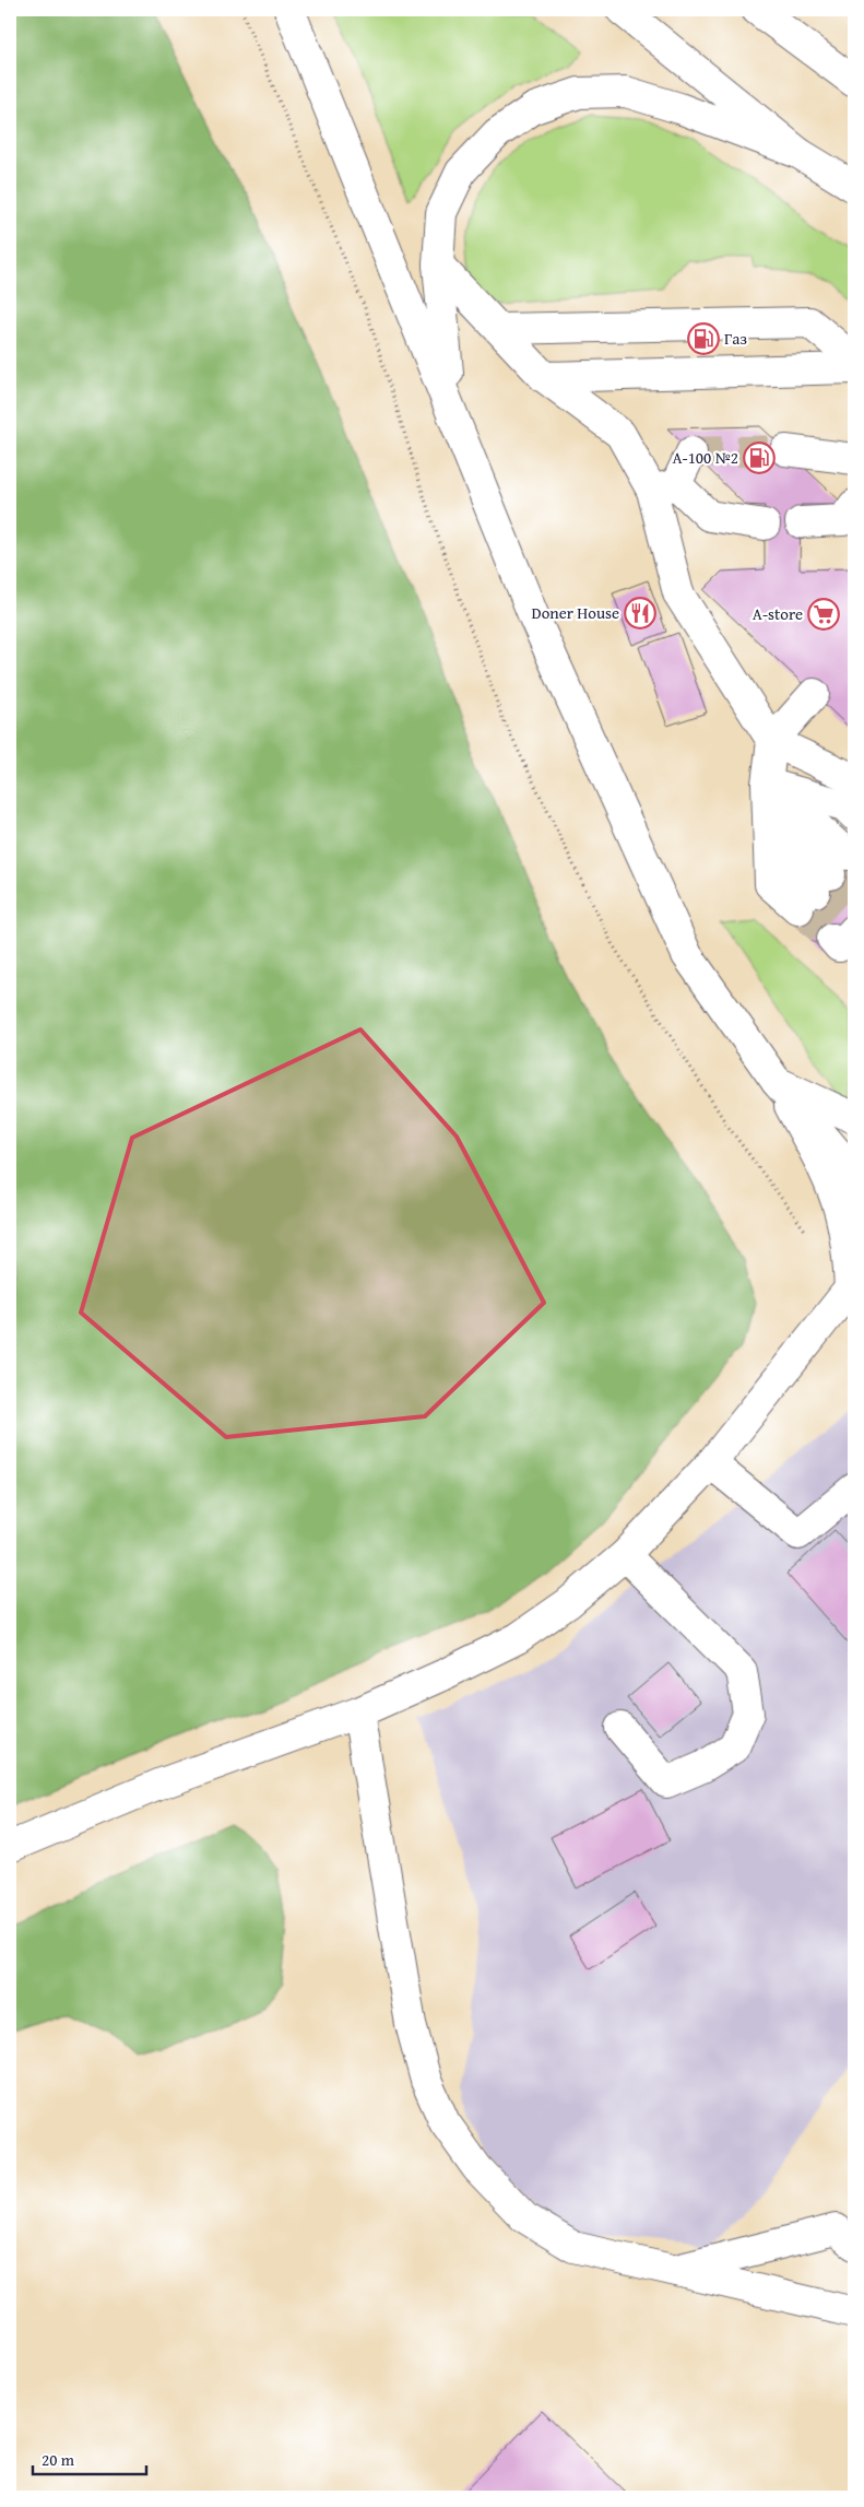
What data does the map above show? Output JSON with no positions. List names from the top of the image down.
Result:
{
  "places": {
    "fuel station": ["Газ", "А-100 №2"],
    "restaurant": ["Doner House"],
    "supermarket": ["A-store"]
  },
  "scale_bar": "20 m"
}
